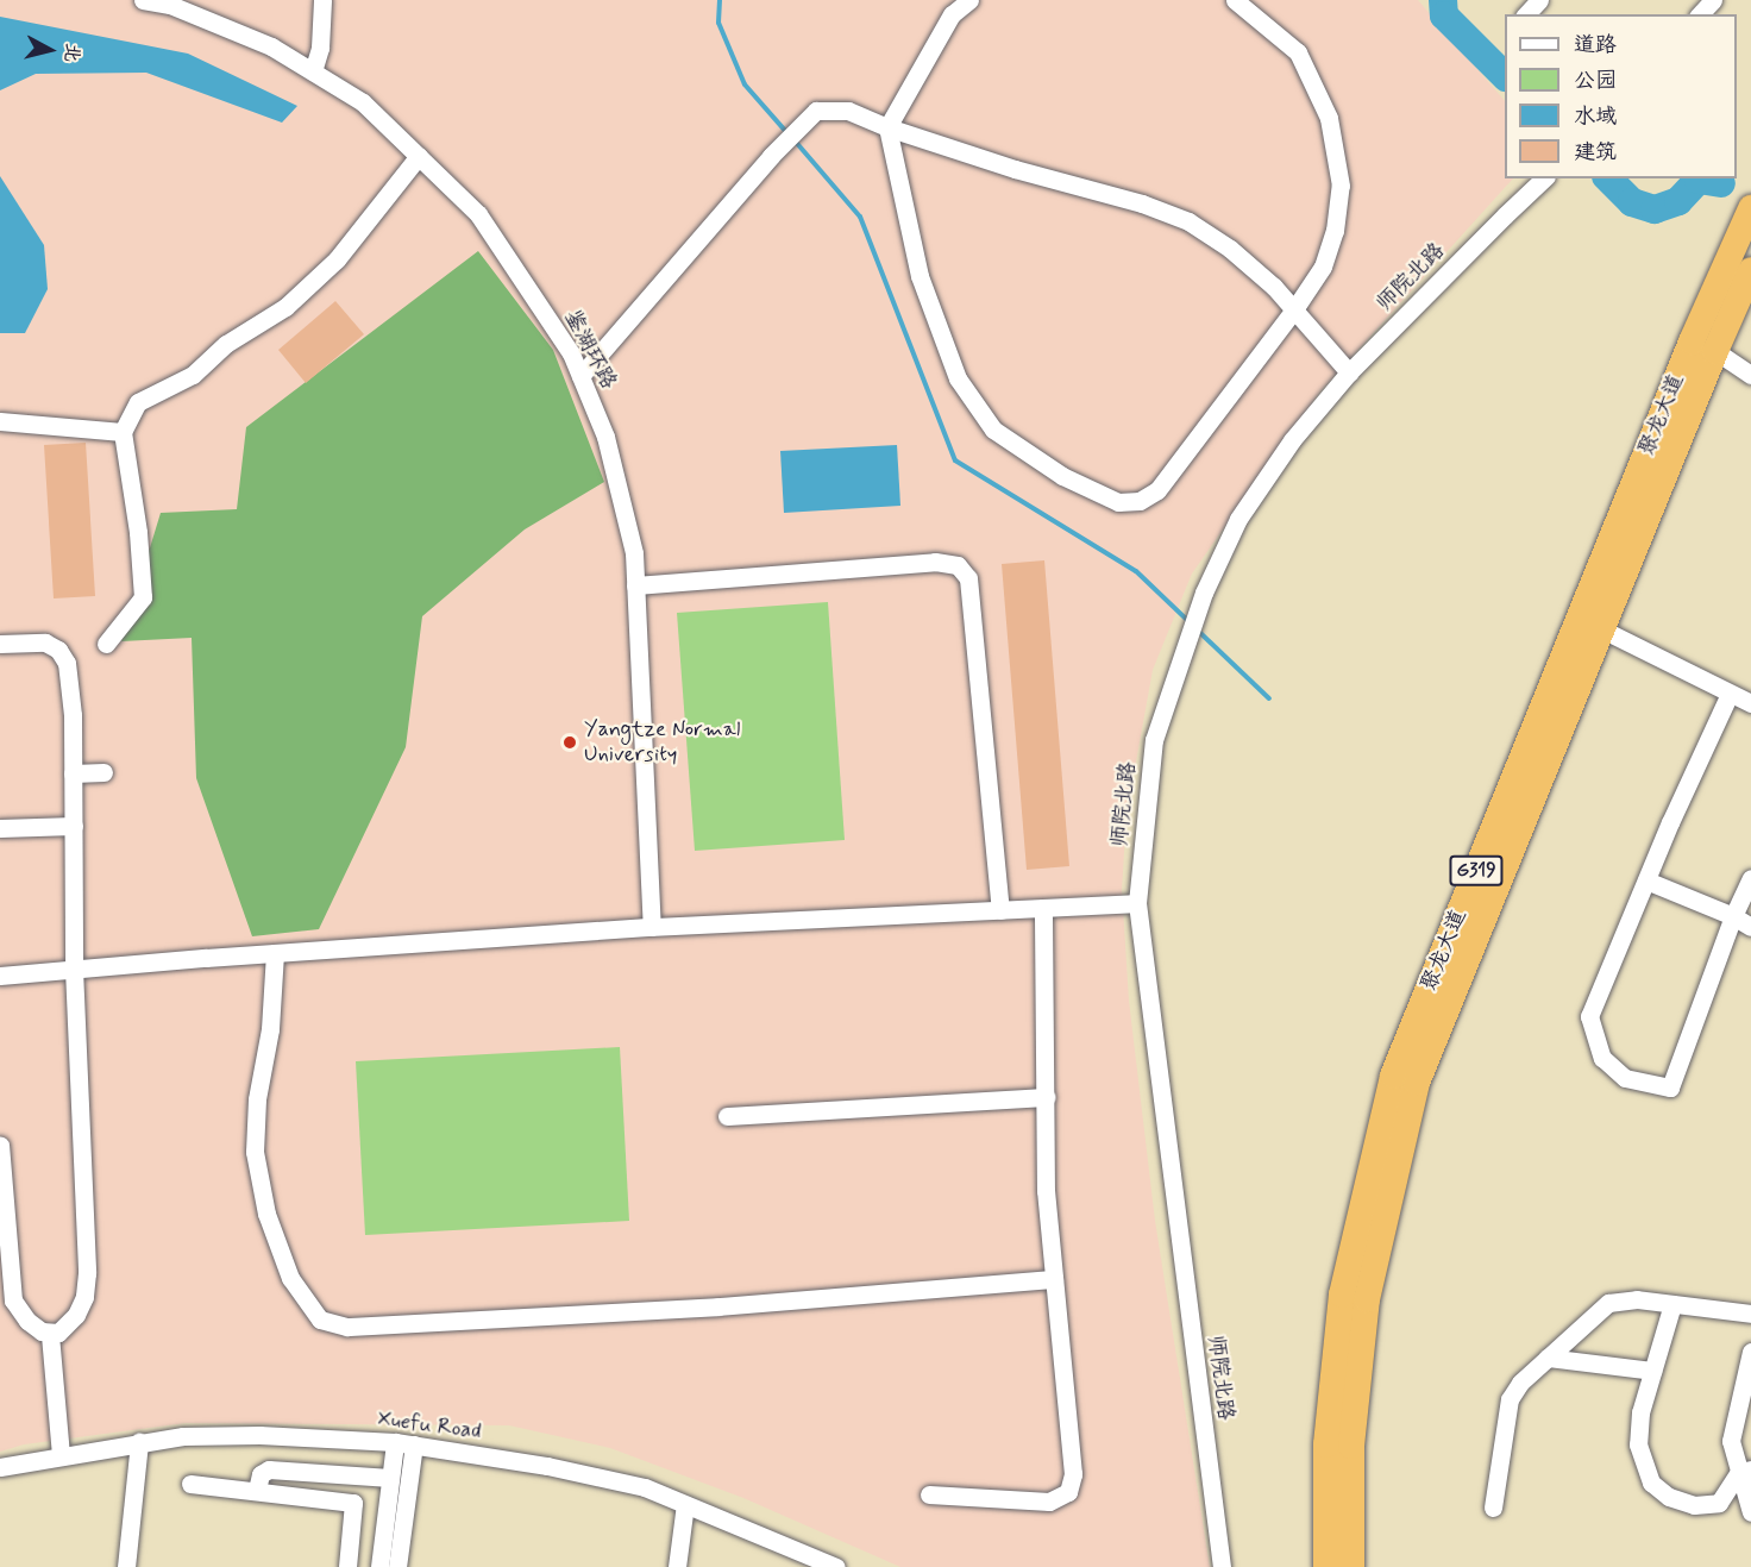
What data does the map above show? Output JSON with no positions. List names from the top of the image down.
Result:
{
  "streets": {
    "highway": ["聚龙大道", "G319"],
    "street": ["师院北路", "鉴湖环路", "Xuefu Road"]
  },
  "places": ["Yangtze Normal University"],
  "legend": [
    "道路",
    "公园",
    "水域",
    "建筑"
  ],
  "north": "right"
}
